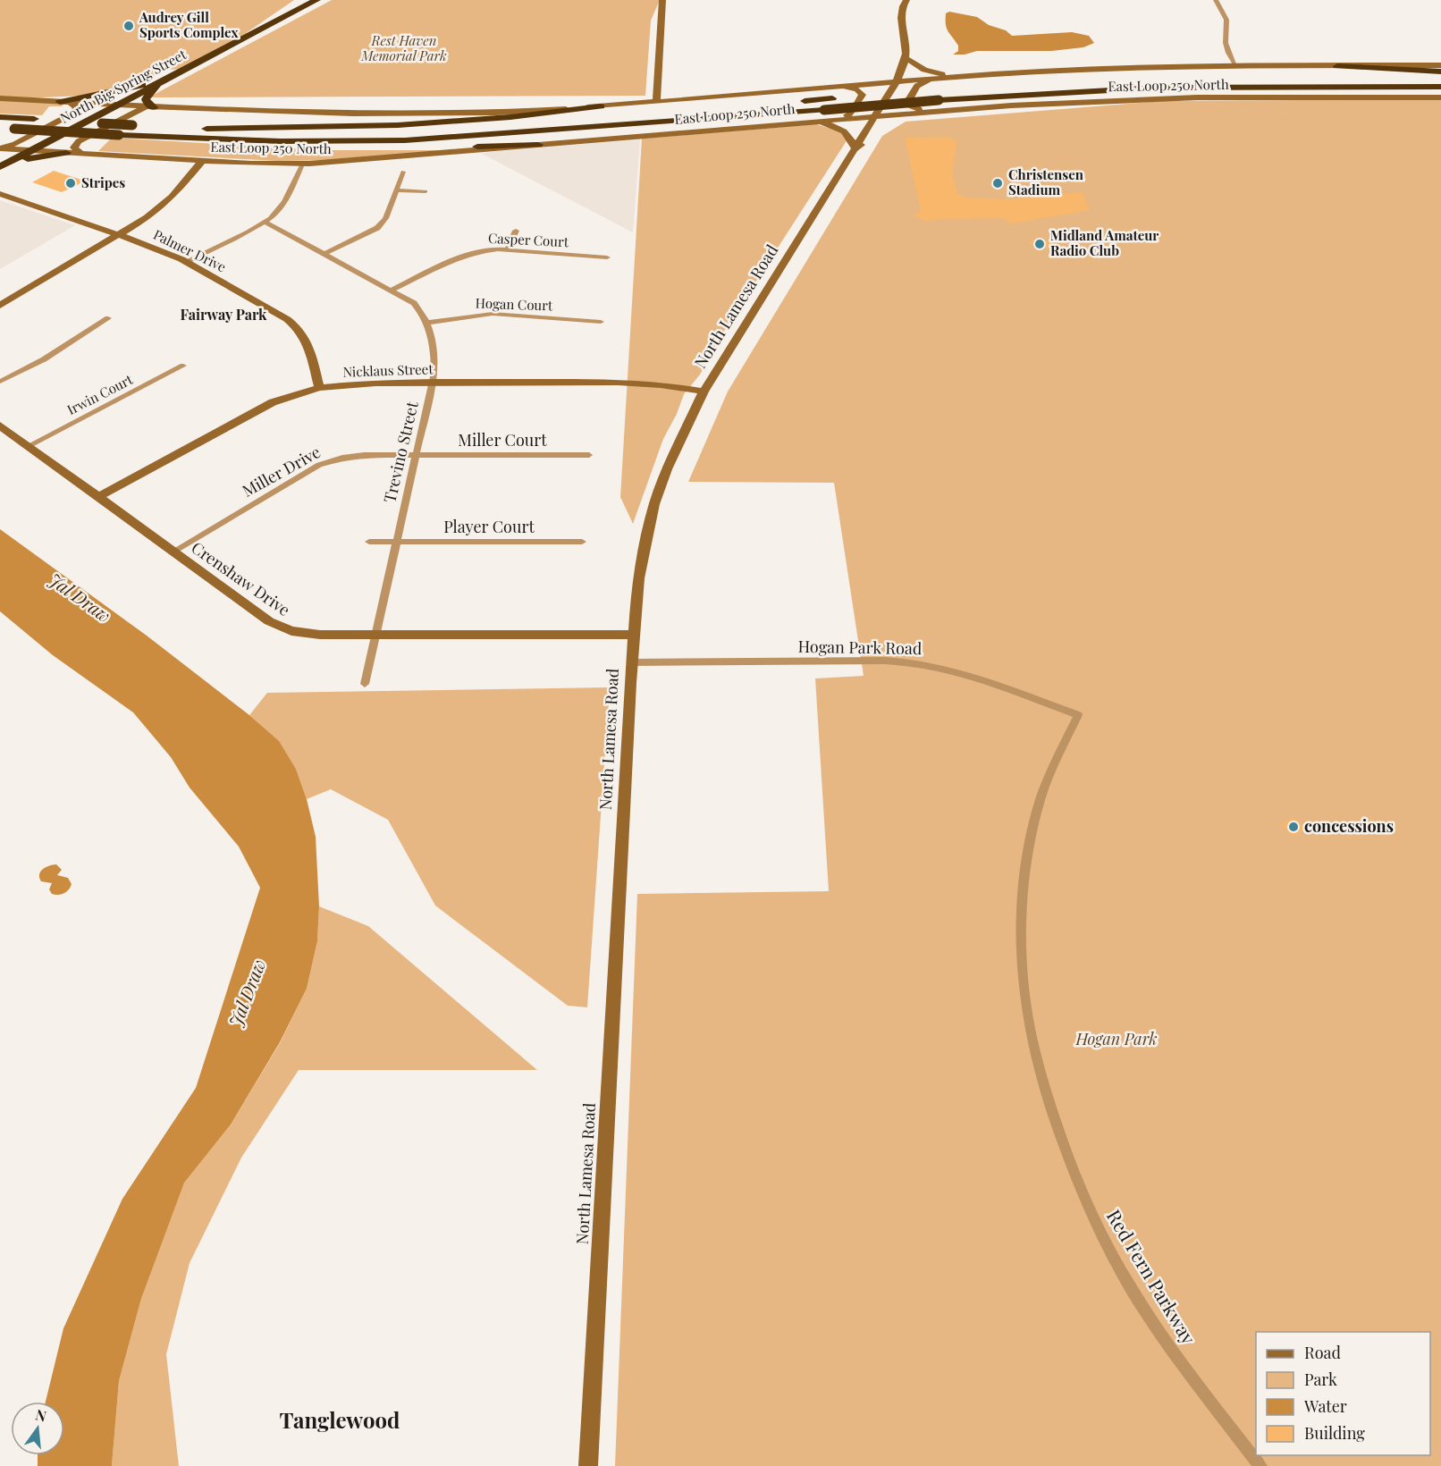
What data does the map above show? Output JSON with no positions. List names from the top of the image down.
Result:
{
  "streets": {
    "highway": ["North Big Spring Street"],
    "main road": [
      "East Loop 250 North",
      "Palmer Drive",
      "North Lamesa Road",
      "Nicklaus Street",
      "Crenshaw Drive"
    ],
    "street": [
      "Casper Court",
      "Hogan Court",
      "Irwin Court",
      "Miller Court",
      "Trevino Street",
      "Miller Drive",
      "Player Court",
      "Hogan Park Road",
      "Red Fern Parkway"
    ]
  },
  "crossings": [
    ["East Loop 250 North", "North Big Spring Street"],
    ["East Loop 250 North", "North Lamesa Road"],
    ["Casper Court", "Trevino Street"],
    ["Palmer Drive", "Nicklaus Street"],
    ["Hogan Court", "Trevino Street"],
    ["North Lamesa Road", "Nicklaus Street"],
    ["North Lamesa Road", "Crenshaw Drive"],
    ["North Lamesa Road", "Hogan Park Road"],
    ["Nicklaus Street", "Trevino Street"],
    ["Nicklaus Street", "Crenshaw Drive"],
    ["Irwin Court", "Crenshaw Drive"],
    ["Miller Court", "Trevino Street"],
    ["Miller Court", "Miller Drive"],
    ["Trevino Street", "Miller Drive"],
    ["Trevino Street", "Player Court"],
    ["Trevino Street", "Crenshaw Drive"],
    ["Miller Drive", "Crenshaw Drive"],
    ["Hogan Park Road", "Red Fern Parkway"]
  ],
  "districts": ["Fairway Park", "Tanglewood"],
  "water": ["Jal Draw"],
  "parks": ["Rest Haven Memorial Park", "Hogan Park"],
  "places": [
    "Audrey Gill Sports Complex",
    "Stripes",
    "Christensen Stadium",
    "Midland Amateur Radio Club",
    "concessions"
  ],
  "legend": [
    "Road",
    "Park",
    "Water",
    "Building"
  ],
  "north": "top"
}
